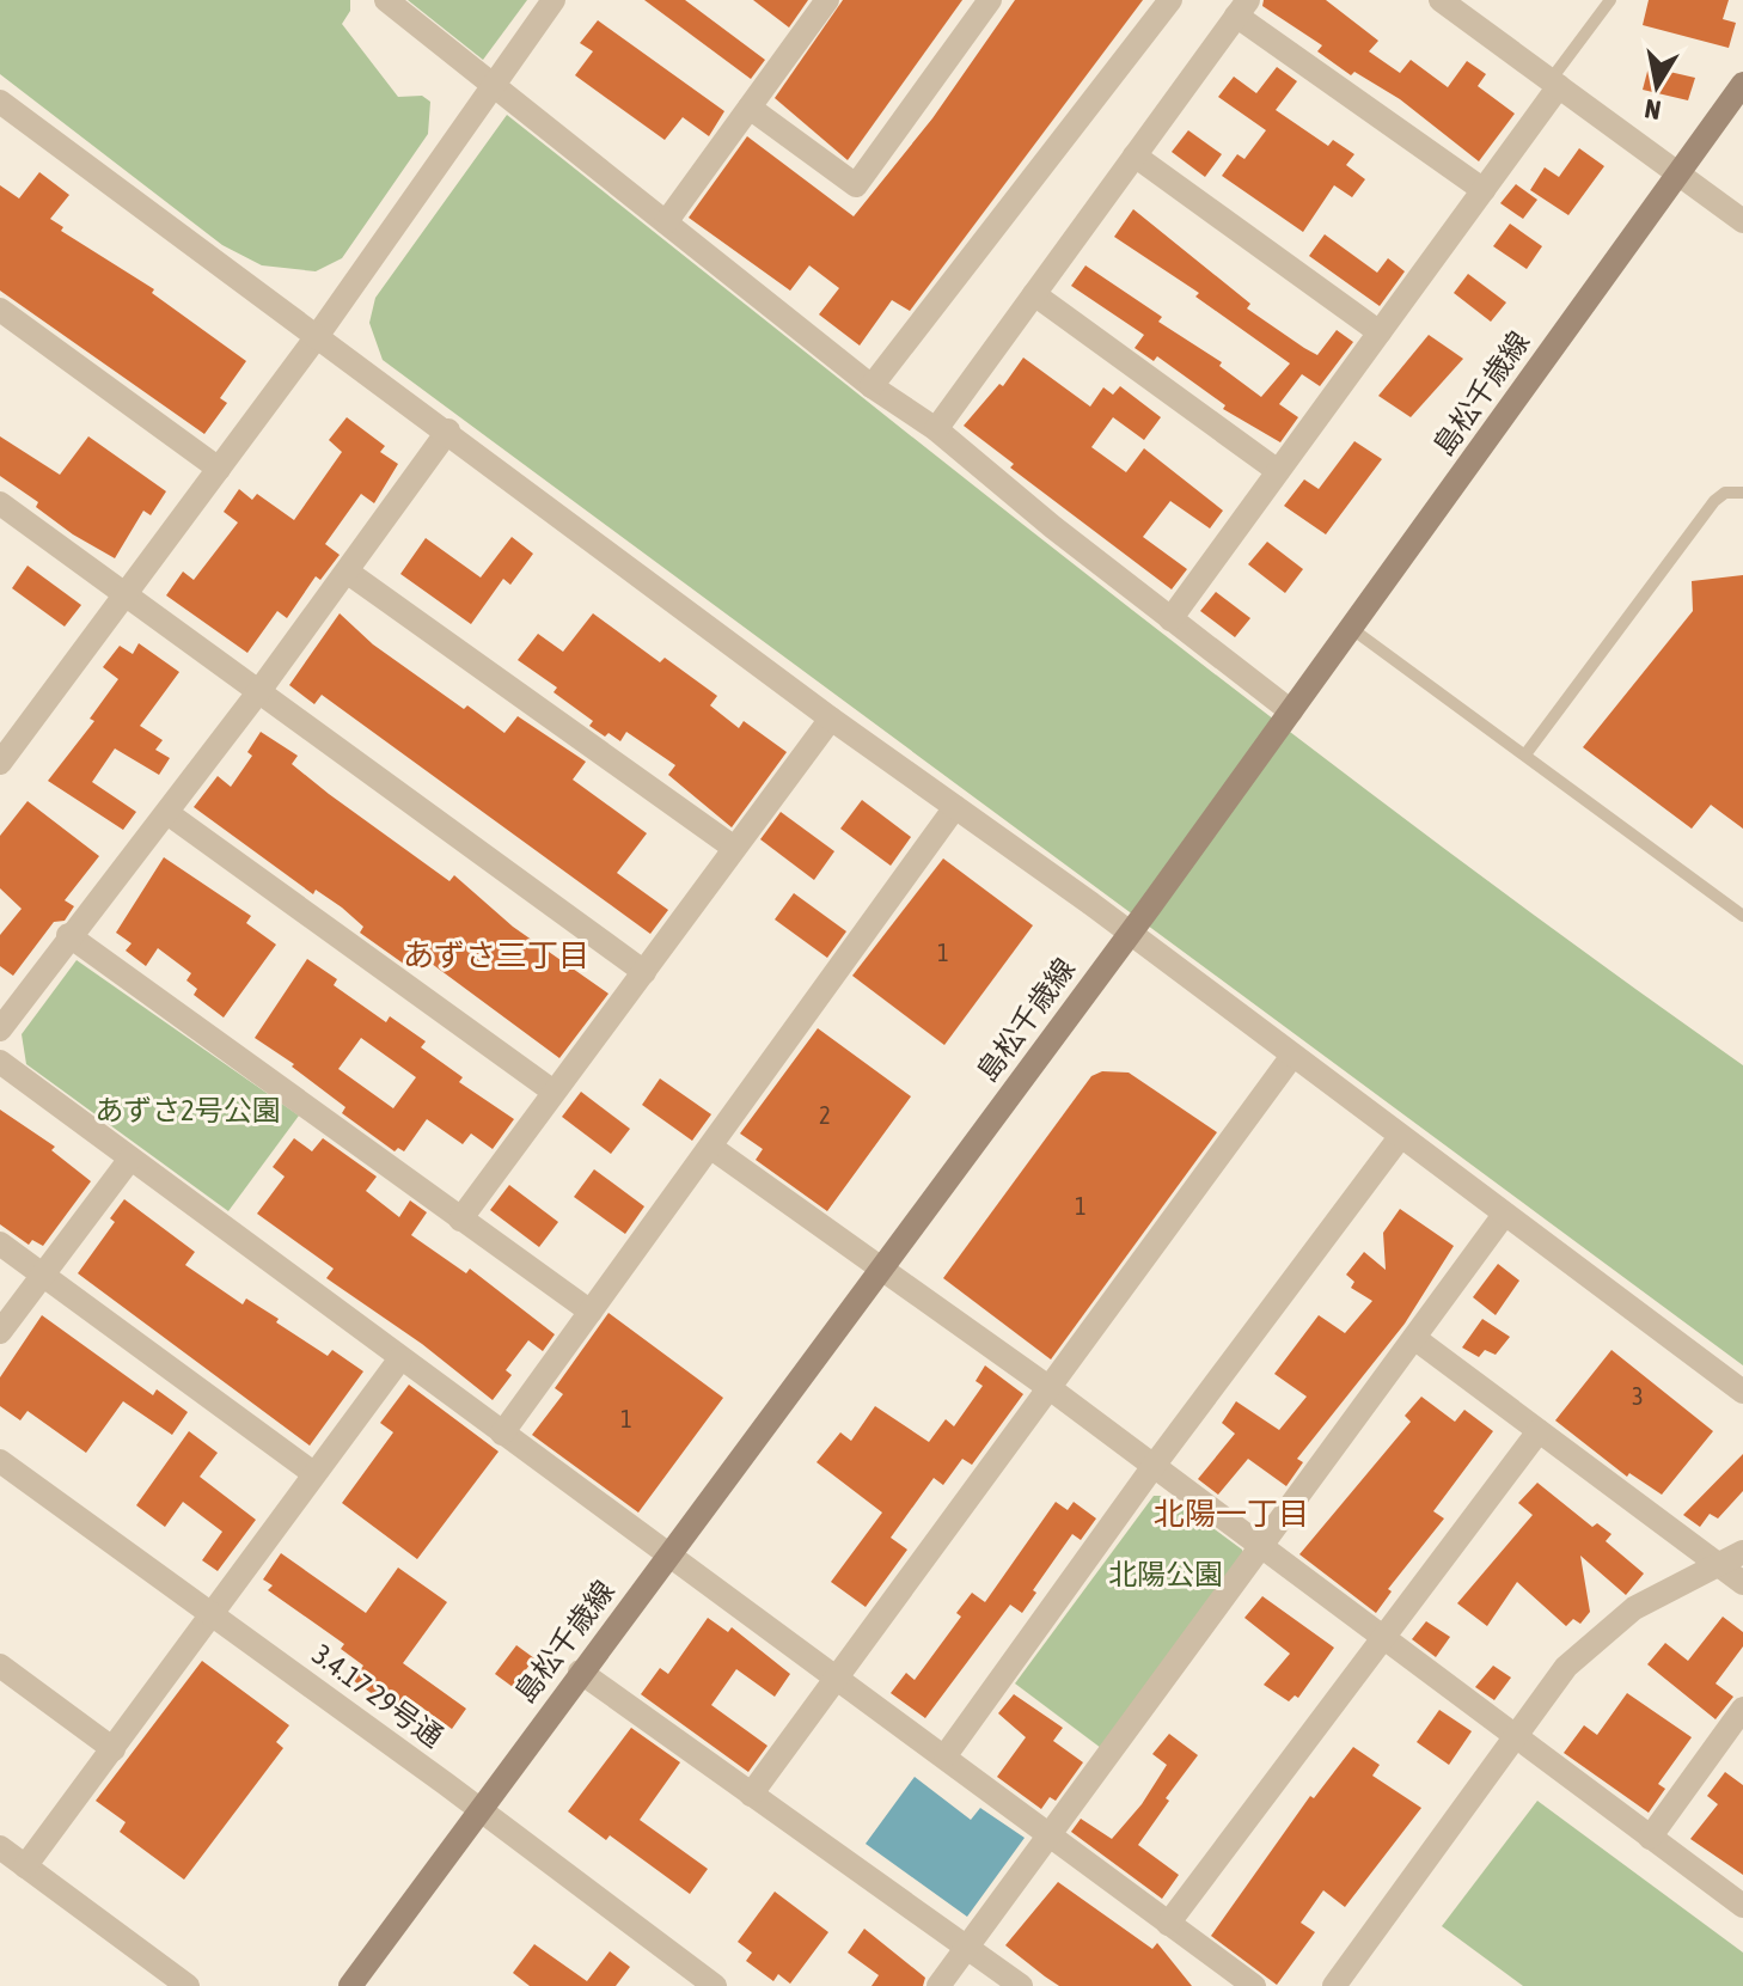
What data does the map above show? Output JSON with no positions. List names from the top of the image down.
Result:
{
  "streets": {
    "main road": ["島松千歳線"],
    "street": ["3.4.17 29号通"]
  },
  "crossings": [
    ["島松千歳線", "3.4.17 29号通"]
  ],
  "districts": ["あずさ三丁目", "北陽一丁目"],
  "parks": ["あずさ2号公園", "北陽公園"],
  "house_numbers": [
    "1",
    "2",
    "1",
    "3",
    "1"
  ],
  "north": "bottom"
}
